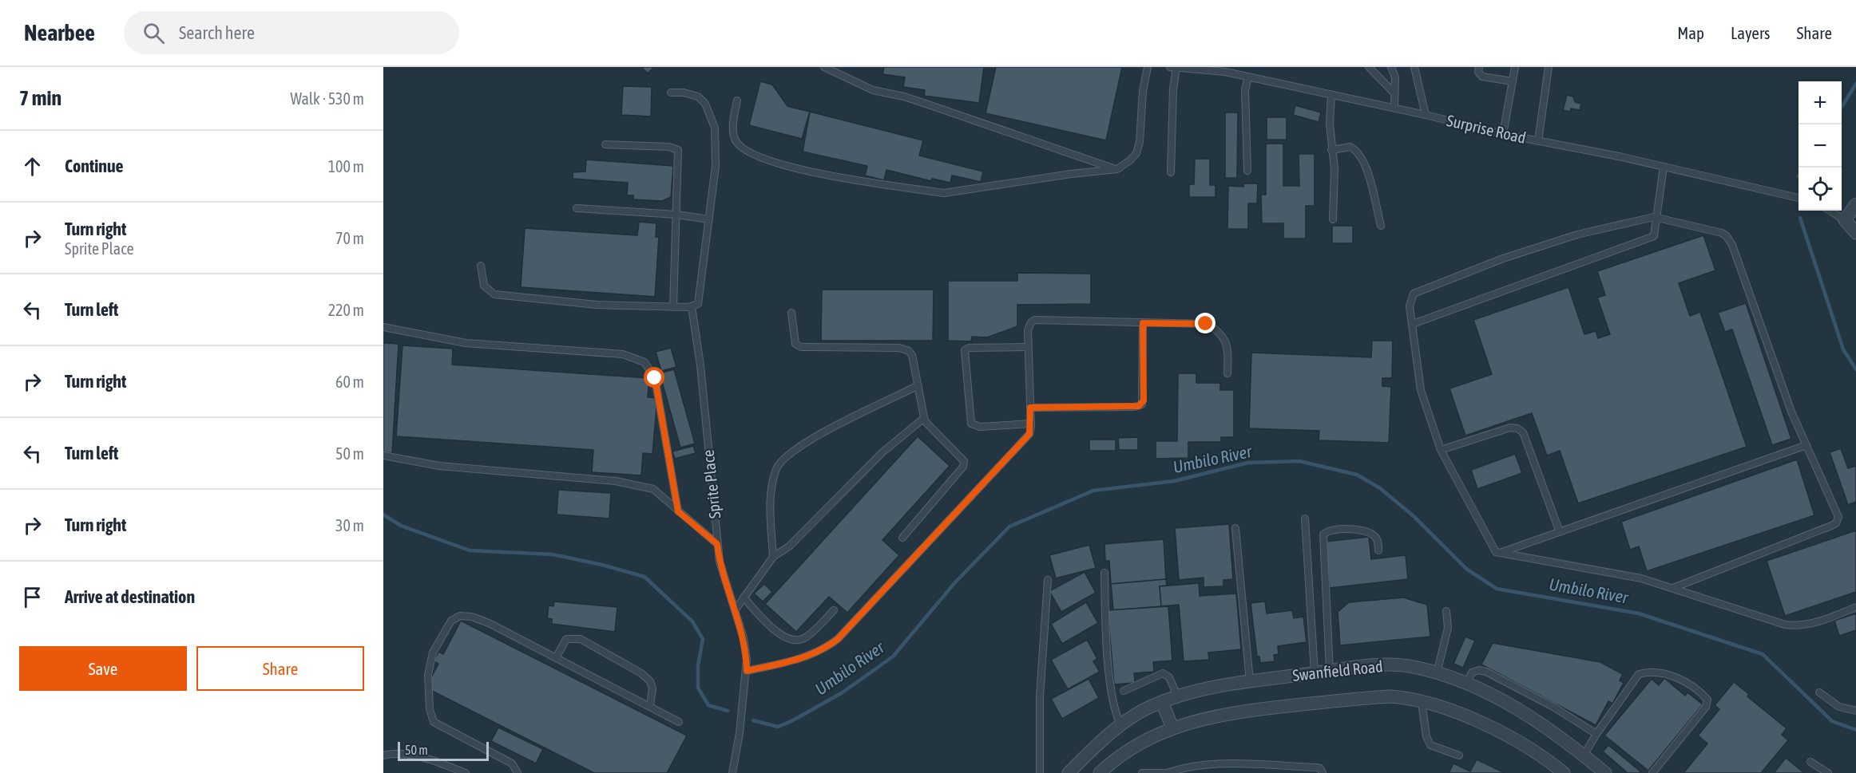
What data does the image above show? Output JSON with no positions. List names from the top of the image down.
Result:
{
  "streets": {
    "street": ["Swanfield Road"],
    "lane": ["Surprise Road", "Sprite Place"]
  },
  "water": ["Umbilo River"],
  "scale_bar": "50 m",
  "page": {
    "header": "Nearbee",
    "search": "Search here",
    "nav": ["Map", "Layers", "Share"],
    "heading": ["7 min", "Walk · 530 m"],
    "map_buttons": ["+", "−"],
    "list": [
      ["Continue", "100 m"],
      ["Turn right", "Sprite Place", "70 m"],
      ["Turn left", "220 m"],
      ["Turn right", "60 m"],
      ["Turn left", "50 m"],
      ["Turn right", "30 m"],
      "Arrive at destination"
    ],
    "buttons": ["Save", "Share"],
    "scale": "50 m"
  }
}
